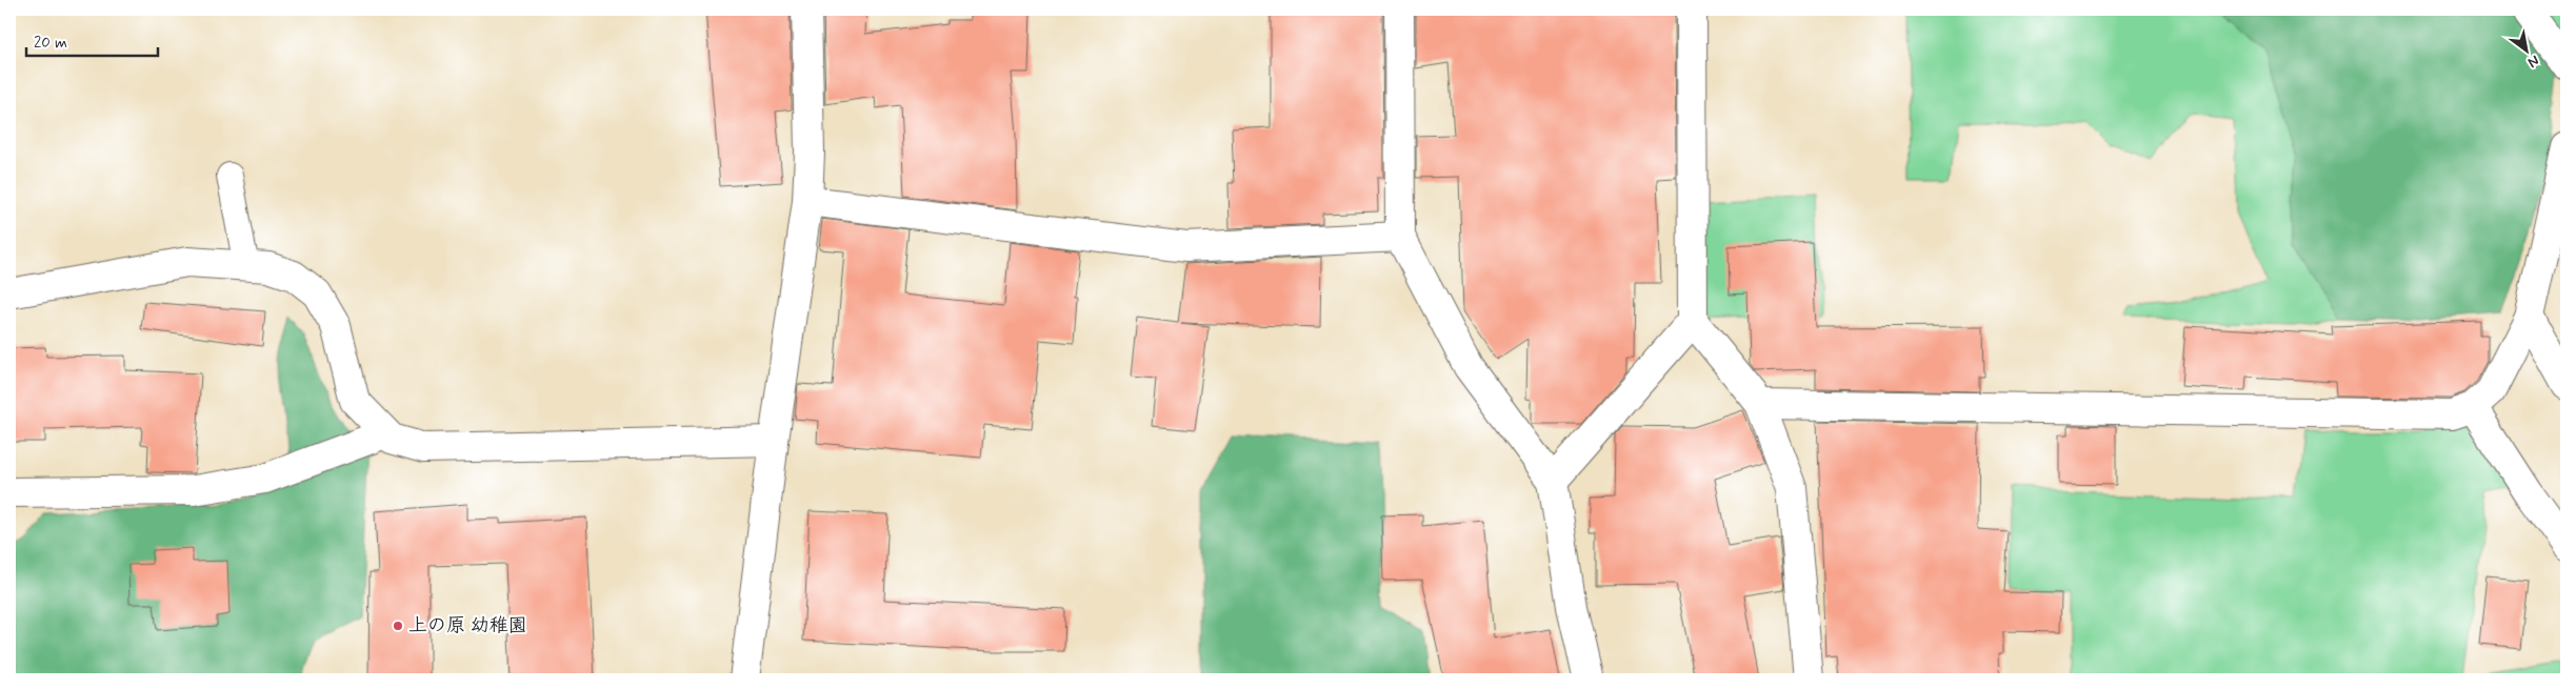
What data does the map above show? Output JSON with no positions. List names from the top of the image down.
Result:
{
  "places": ["上の原 幼稚園"],
  "scale_bar": "20 m",
  "north": "bottom right"
}
